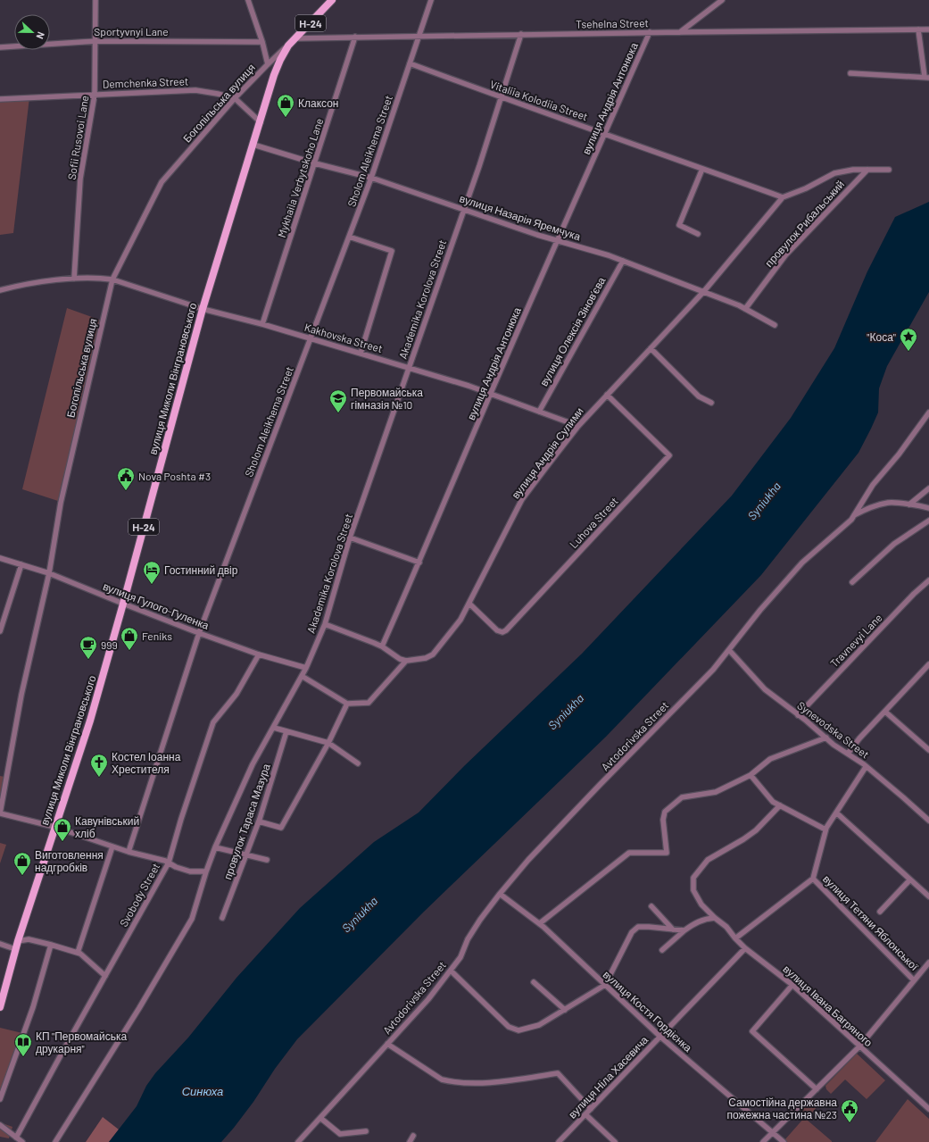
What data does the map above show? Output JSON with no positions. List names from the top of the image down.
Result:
{
  "streets": {
    "main road": ["Н-24", "Богопільська вулиця", "вулиця Миколи Вінграновського"],
    "street": [
      "Tsehelna Street",
      "Sportyvnyi Lane",
      "Demchenka Street",
      "вулиця Андрія Антонюка",
      "Vitaliia Kolodiia Street",
      "Sofii Rusovoi Lane",
      "Sholom Aleikhema Street",
      "Mykhaila Verbytskoho Lane",
      "вулиця Назарія Яремчука",
      "провулок Рибальський",
      "Akademika Korolova Street",
      "вулиця Олексія Зіновʼєва",
      "Kakhovska Street",
      "вулиця Андрія Сулими",
      "Luhova Street",
      "вулиця Гулого-Гуленка",
      "Travnevyi Lane",
      "Synevodska Street",
      "Avtodorivska Street",
      "провулок Тараса Мазура",
      "Svobody Street",
      "вулиця Тетяни Яблонської",
      "вулиця Івана Багряного",
      "вулиця Костя Гордієнка",
      "вулиця Ніла Хасевича"
    ]
  },
  "crossings": [
    ["Tsehelna Street", "вулиця Андрія Антонюка"],
    ["Tsehelna Street", "Богопільська вулиця"],
    ["Tsehelna Street", "Sholom Aleikhema Street"],
    ["Tsehelna Street", "Mykhaila Verbytskoho Lane"],
    ["Tsehelna Street", "Akademika Korolova Street"],
    ["Sportyvnyi Lane", "Sofii Rusovoi Lane"],
    ["Demchenka Street", "Богопільська вулиця"],
    ["Demchenka Street", "Sofii Rusovoi Lane"],
    ["Demchenka Street", "вулиця Миколи Вінграновського"],
    ["вулиця Андрія Антонюка", "Vitaliia Kolodiia Street"],
    ["вулиця Андрія Антонюка", "вулиця Назарія Яремчука"],
    ["вулиця Андрія Антонюка", "Kakhovska Street"],
    ["Vitaliia Kolodiia Street", "Sholom Aleikhema Street"],
    ["Vitaliia Kolodiia Street", "Akademika Korolova Street"],
    ["Vitaliia Kolodiia Street", "вулиця Андрія Сулими"],
    ["Богопільська вулиця", "Kakhovska Street"],
    ["Богопільська вулиця", "вулиця Миколи Вінграновського"],
    ["Богопільська вулиця", "вулиця Гулого-Гуленка"],
    ["Sofii Rusovoi Lane", "Kakhovska Street"],
    ["Sholom Aleikhema Street", "вулиця Назарія Яремчука"],
    ["Sholom Aleikhema Street", "Kakhovska Street"],
    ["Sholom Aleikhema Street", "вулиця Гулого-Гуленка"],
    ["Mykhaila Verbytskoho Lane", "вулиця Назарія Яремчука"],
    ["Mykhaila Verbytskoho Lane", "Kakhovska Street"],
    ["вулиця Назарія Яремчука", "провулок Рибальський"],
    ["вулиця Назарія Яремчука", "Akademika Korolova Street"],
    ["вулиця Назарія Яремчука", "вулиця Олексія Зіновʼєва"],
    ["вулиця Назарія Яремчука", "вулиця Миколи Вінграновського"],
    ["вулиця Назарія Яремчука", "вулиця Андрія Сулими"],
    ["провулок Рибальський", "вулиця Андрія Сулими"],
    ["Akademika Korolova Street", "Kakhovska Street"],
    ["Akademika Korolova Street", "вулиця Гулого-Гуленка"],
    ["вулиця Олексія Зіновʼєва", "Kakhovska Street"],
    ["Kakhovska Street", "вулиця Миколи Вінграновського"],
    ["Kakhovska Street", "вулиця Андрія Сулими"],
    ["вулиця Миколи Вінграновського", "вулиця Гулого-Гуленка"],
    ["вулиця Андрія Сулими", "Luhova Street"],
    ["вулиця Гулого-Гуленка", "Svobody Street"],
    ["Travnevyi Lane", "Synevodska Street"],
    ["Synevodska Street", "Avtodorivska Street"],
    ["Avtodorivska Street", "вулиця Костя Гордієнка"],
    ["Avtodorivska Street", "вулиця Ніла Хасевича"],
    ["вулиця Івана Багряного", "вулиця Ніла Хасевича"],
    ["вулиця Костя Гордієнка", "вулиця Ніла Хасевича"]
  ],
  "water": ["Syniukha", "Синюха"],
  "places": {
    "shop": [
      "Клаксон",
      "Feniks",
      "Кавунівський хліб",
      "Виготовлення надгробків"
    ],
    "place": ["\"Коса\""],
    "school or university": ["Первомайська гімназія №10"],
    "public building": ["Nova Poshta #3", "Самостійна державна пожежна частина №23"],
    "hotel": ["Гостинний двір"],
    "cafe": ["999"],
    "church": ["Костел Іоанна Хрестителя"],
    "library": ["КП \"Первомайська друкарня\""]
  },
  "north": "right"
}
